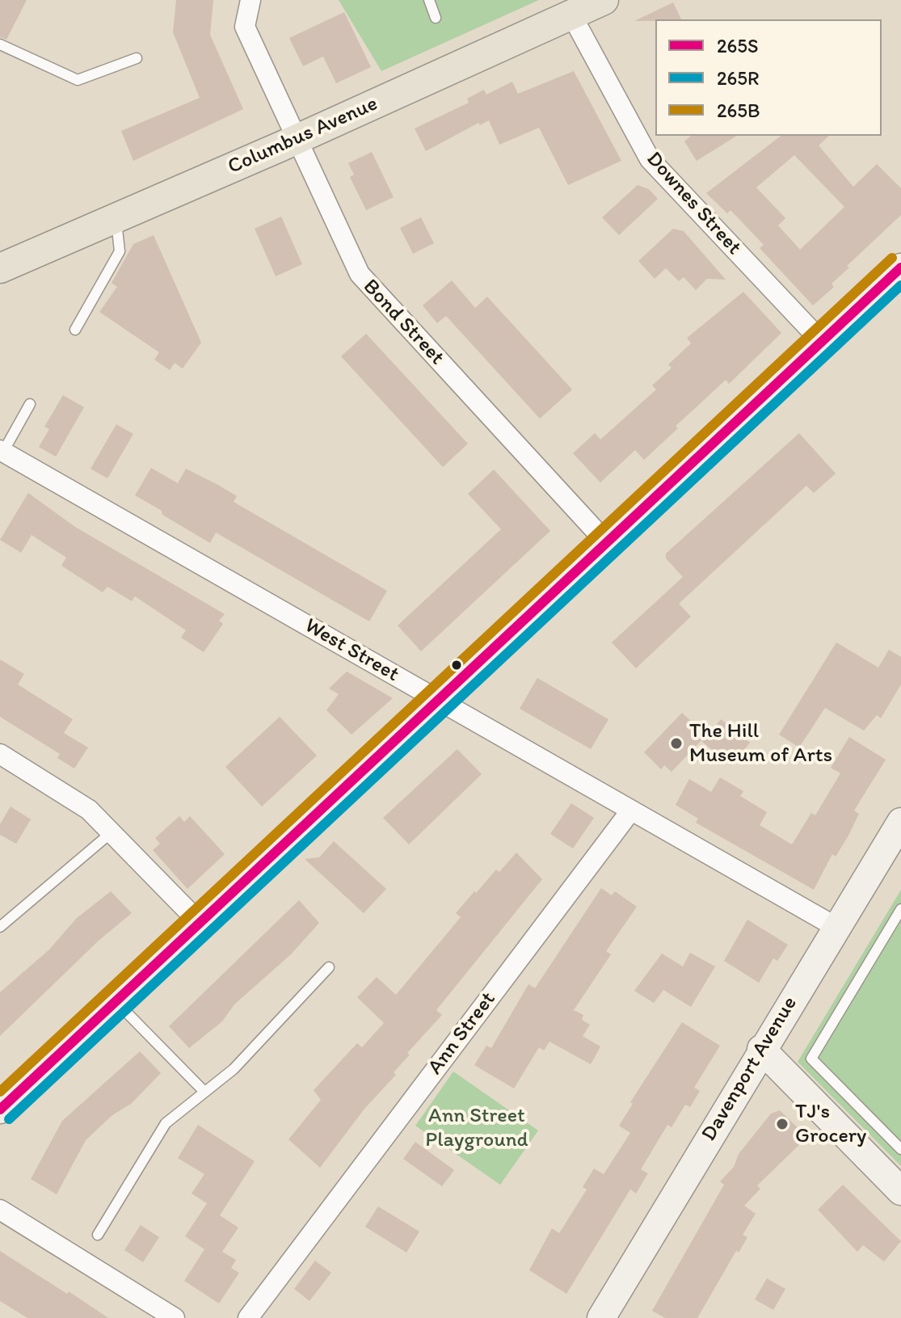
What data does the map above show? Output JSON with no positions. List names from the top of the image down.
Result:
{
  "streets": {
    "main road": ["Columbus Avenue", "Davenport Avenue"],
    "street": [
      "Downes Street",
      "Bond Street",
      "West Street",
      "Ann Street"
    ]
  },
  "crossings": [
    ["Columbus Avenue", "Downes Street"],
    ["Columbus Avenue", "Bond Street"],
    ["West Street", "Ann Street"],
    ["West Street", "Davenport Avenue"]
  ],
  "parks": ["Ann Street Playground"],
  "places": ["The Hill Museum of Arts", "TJ's Grocery"],
  "lines": ["transit line 265B", "transit line 265S", "transit line 265R"],
  "legend": ["265S", "265R", "265B"]
}
